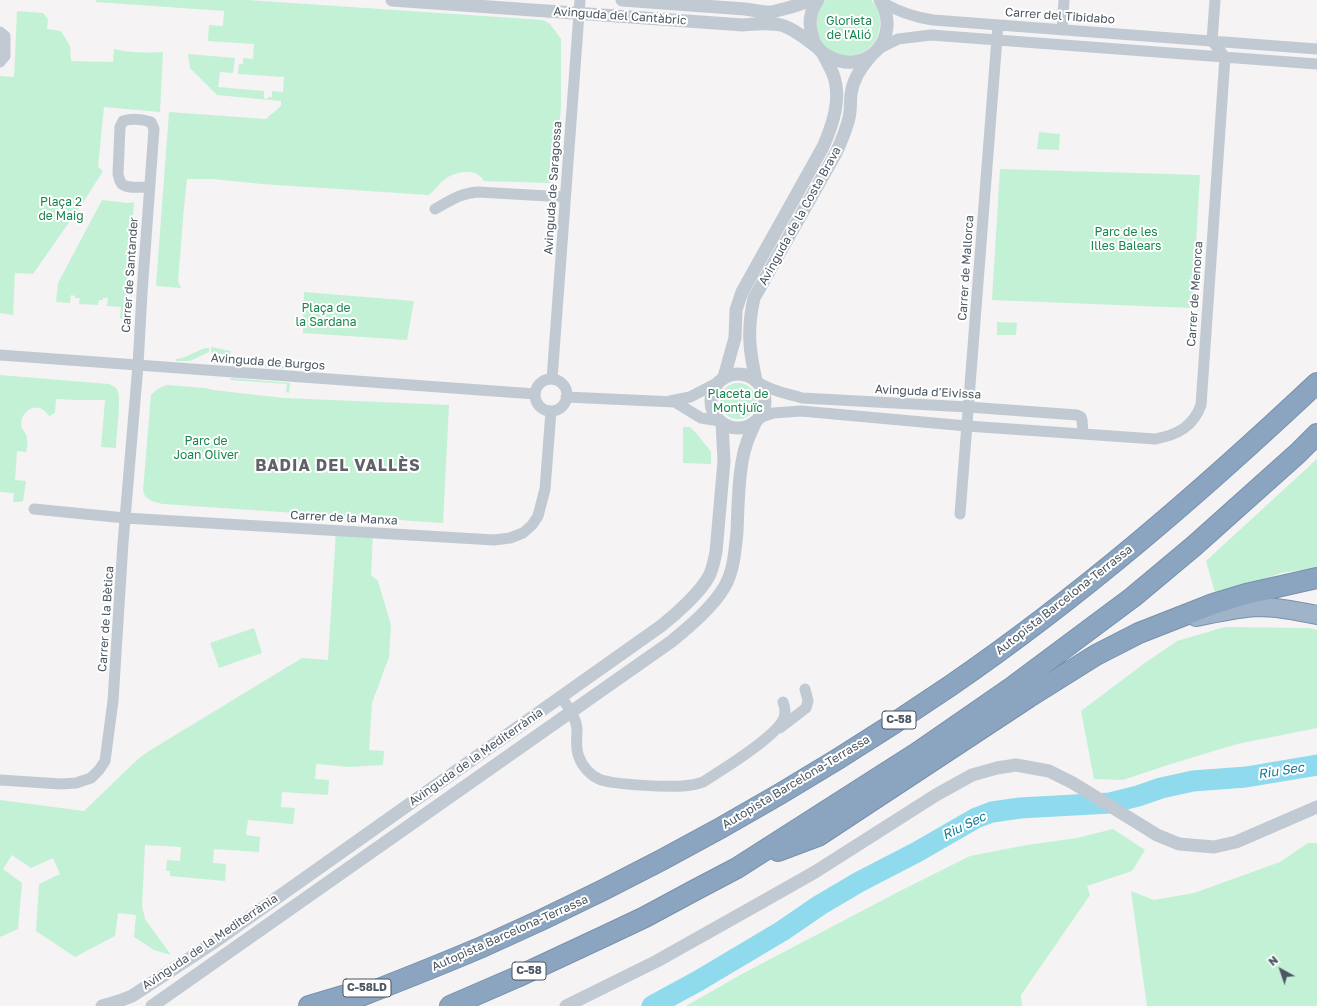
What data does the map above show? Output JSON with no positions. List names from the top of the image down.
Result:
{
  "streets": {
    "highway": ["Autopista Barcelona-Terrassa", "C-58", "C-58LD"],
    "street": [
      "Avinguda del Cantàbric",
      "Carrer del Tibidabo",
      "Avinguda de Saragossa",
      "Avinguda de la Costa Brava",
      "Carrer de Mallorca",
      "Carrer de Santander",
      "Carrer de Menorca",
      "Avinguda de Burgos",
      "Avinguda d'Eivissa",
      "Carrer de la Manxa",
      "Carrer de la Bètica",
      "Avinguda de la Mediterrània"
    ]
  },
  "crossings": [
    ["Avinguda del Cantàbric", "Avinguda de Saragossa"],
    ["Avinguda del Cantàbric", "Avinguda de la Costa Brava"],
    ["Carrer del Tibidabo", "Avinguda de la Costa Brava"],
    ["Carrer del Tibidabo", "Carrer de Mallorca"],
    ["Carrer del Tibidabo", "Carrer de Menorca"],
    ["Avinguda de Saragossa", "Avinguda de Burgos"],
    ["Avinguda de Saragossa", "Carrer de la Manxa"],
    ["Avinguda de la Costa Brava", "Avinguda d'Eivissa"],
    ["Avinguda de la Costa Brava", "Avinguda de la Mediterrània"],
    ["Carrer de Mallorca", "Avinguda d'Eivissa"],
    ["Carrer de Santander", "Avinguda de Burgos"],
    ["Carrer de Santander", "Carrer de la Bètica"],
    ["Carrer de Menorca", "Avinguda d'Eivissa"],
    ["Avinguda de Burgos", "Carrer de la Manxa"],
    ["Avinguda de Burgos", "Carrer de la Bètica"],
    ["Avinguda d'Eivissa", "Avinguda de la Mediterrània"],
    ["Carrer de la Manxa", "Carrer de la Bètica"],
    ["Autopista Barcelona-Terrassa", "C-58LD"]
  ],
  "districts": ["BADIA DEL VALLÈS"],
  "water": ["Riu Sec"],
  "parks": [
    "Glorieta de l'Alió",
    "Plaça 2 de Maig",
    "Parc de les Illes Balears",
    "Plaça de la Sardana",
    "Placeta de Montjuïc",
    "Parc de Joan Oliver"
  ],
  "north": "top left"
}
